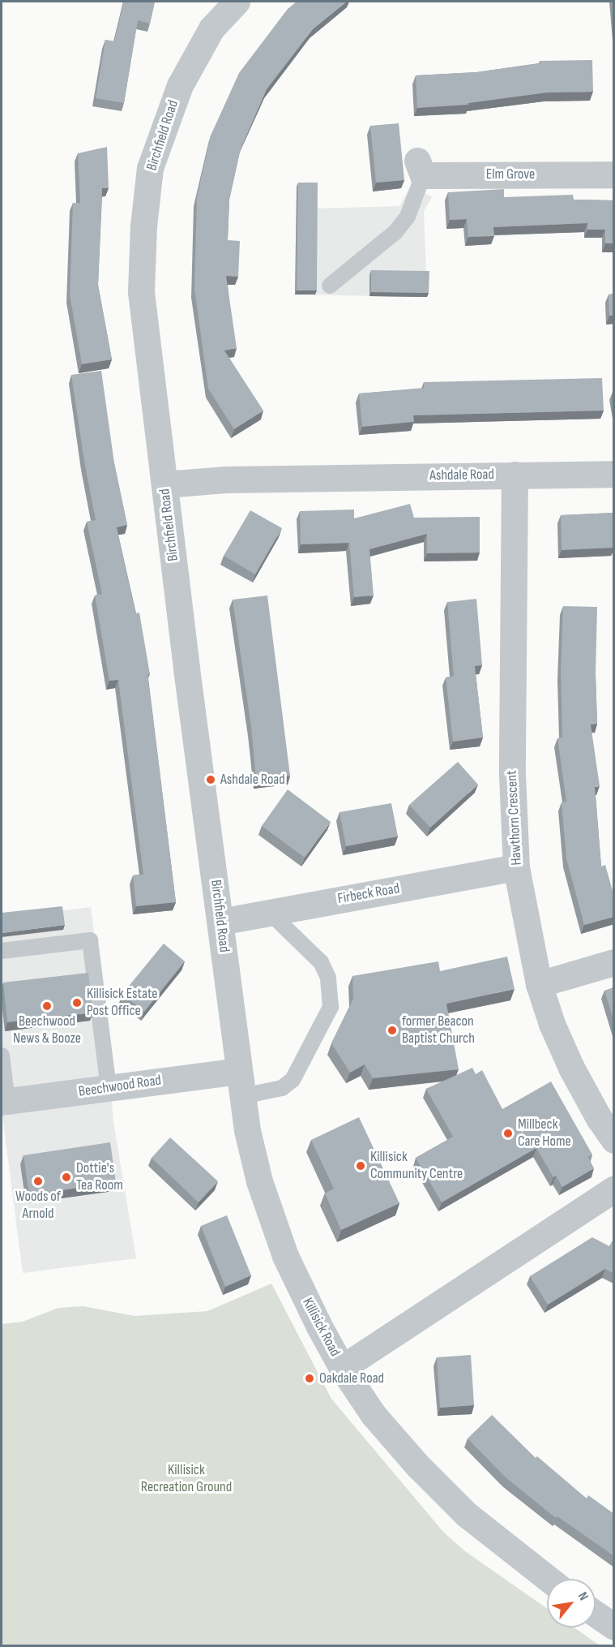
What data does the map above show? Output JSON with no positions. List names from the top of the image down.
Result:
{
  "streets": {
    "street": [
      "Birchfield Road",
      "Elm Grove",
      "Ashdale Road",
      "Hawthorn Crescent",
      "Firbeck Road",
      "Beechwood Road",
      "Killisick Road"
    ]
  },
  "crossings": [
    ["Birchfield Road", "Ashdale Road"],
    ["Birchfield Road", "Firbeck Road"],
    ["Birchfield Road", "Beechwood Road"],
    ["Birchfield Road", "Killisick Road"],
    ["Ashdale Road", "Hawthorn Crescent"],
    ["Hawthorn Crescent", "Firbeck Road"],
    ["Beechwood Road", "Killisick Road"]
  ],
  "parks": ["Killisick Recreation Ground"],
  "places": [
    "Ashdale Road",
    "Killisick Estate Post Office",
    "Beechwood News & Booze",
    "former Beacon Baptist Church",
    "Millbeck Care Home",
    "Killisick Community Centre",
    "Dottie's Tea Room",
    "Woods of Arnold",
    "Oakdale Road"
  ],
  "north": "top right"
}
